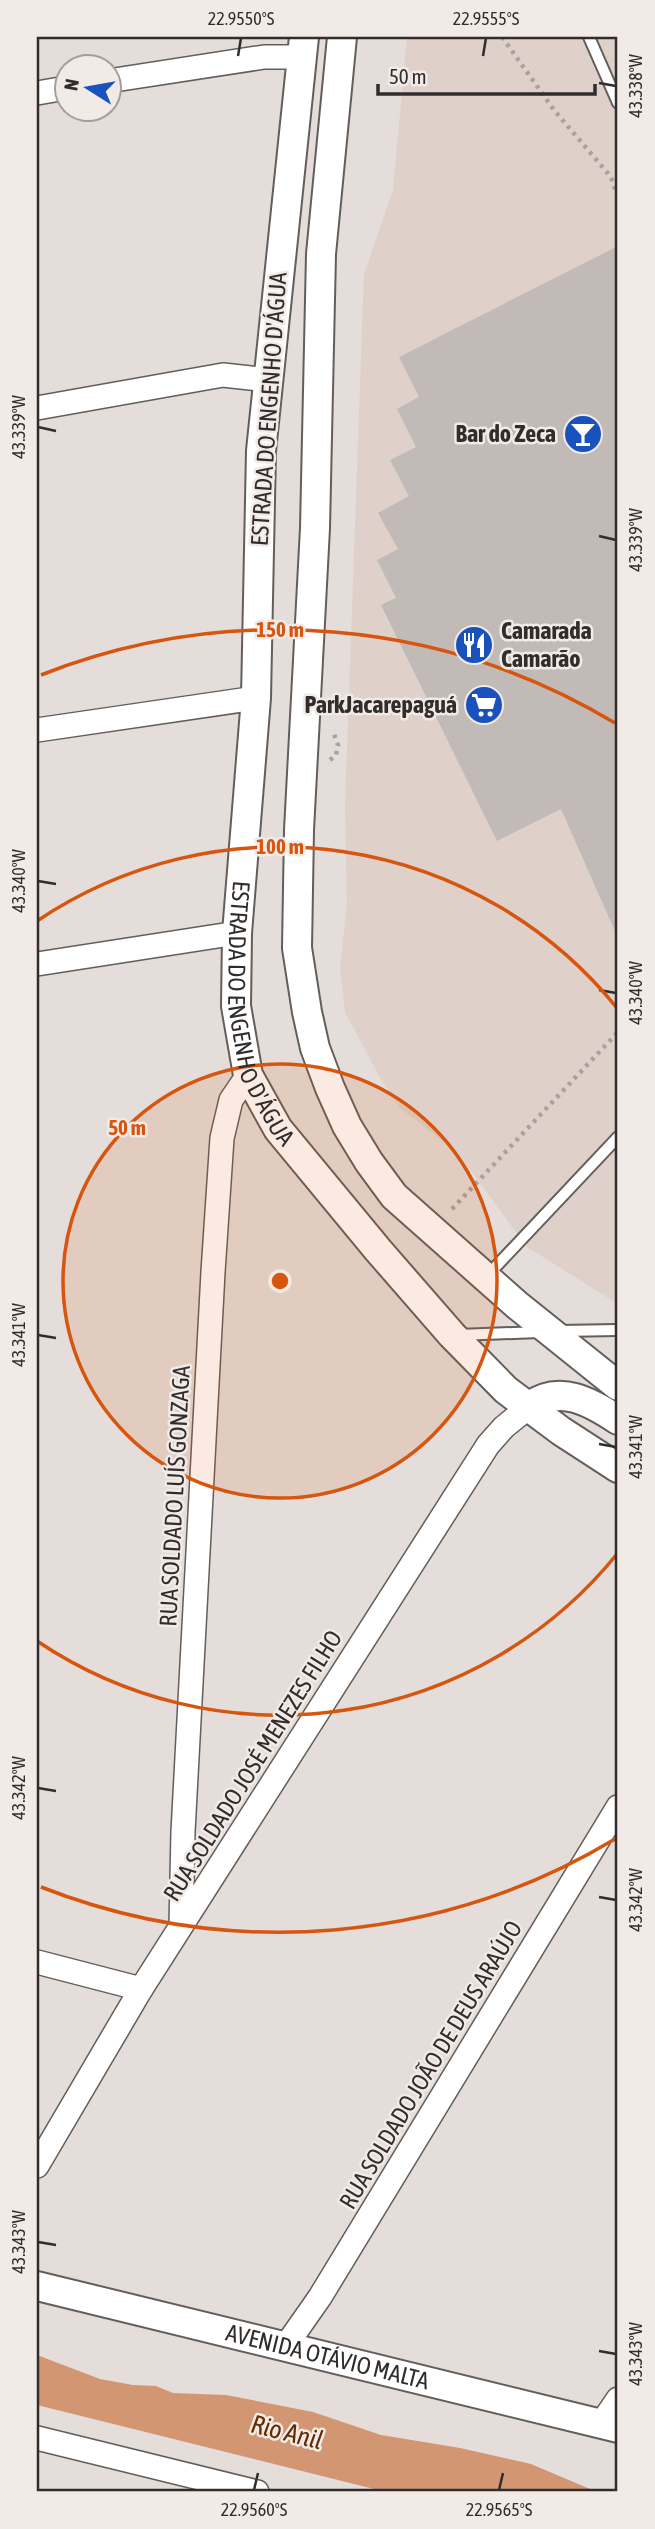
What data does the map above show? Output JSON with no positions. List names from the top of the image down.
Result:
{
  "streets": {
    "street": [
      "ESTRADA DO ENGENHO D'ÁGUA",
      "RUA SOLDADO LUÍS GONZAGA",
      "RUA SOLDADO JOSÉ MENEZES FILHO",
      "RUA SOLDADO JOÃO DE DEUS ARAÚJO",
      "AVENIDA OTÁVIO MALTA"
    ]
  },
  "crossings": [
    ["ESTRADA DO ENGENHO D'ÁGUA", "RUA SOLDADO LUÍS GONZAGA"],
    ["ESTRADA DO ENGENHO D'ÁGUA", "RUA SOLDADO JOSÉ MENEZES FILHO"],
    ["RUA SOLDADO LUÍS GONZAGA", "RUA SOLDADO JOSÉ MENEZES FILHO"],
    ["RUA SOLDADO JOÃO DE DEUS ARAÚJO", "AVENIDA OTÁVIO MALTA"]
  ],
  "water": ["Rio Anil"],
  "places": {
    "bar": ["Bar do Zeca"],
    "restaurant": ["Camarada Camarão"],
    "supermarket": ["ParkJacarepaguá"]
  },
  "scale_bar": "50 m",
  "north": "left",
  "coordinates": [
    "22.9550°S",
    "22.9555°S",
    "43.338°W",
    "43.339°W",
    "43.340°W",
    "43.341°W",
    "43.342°W",
    "43.343°W",
    "22.9560°S",
    "22.9565°S"
  ],
  "rings": ["150 m", "100 m", "50 m"]
}
